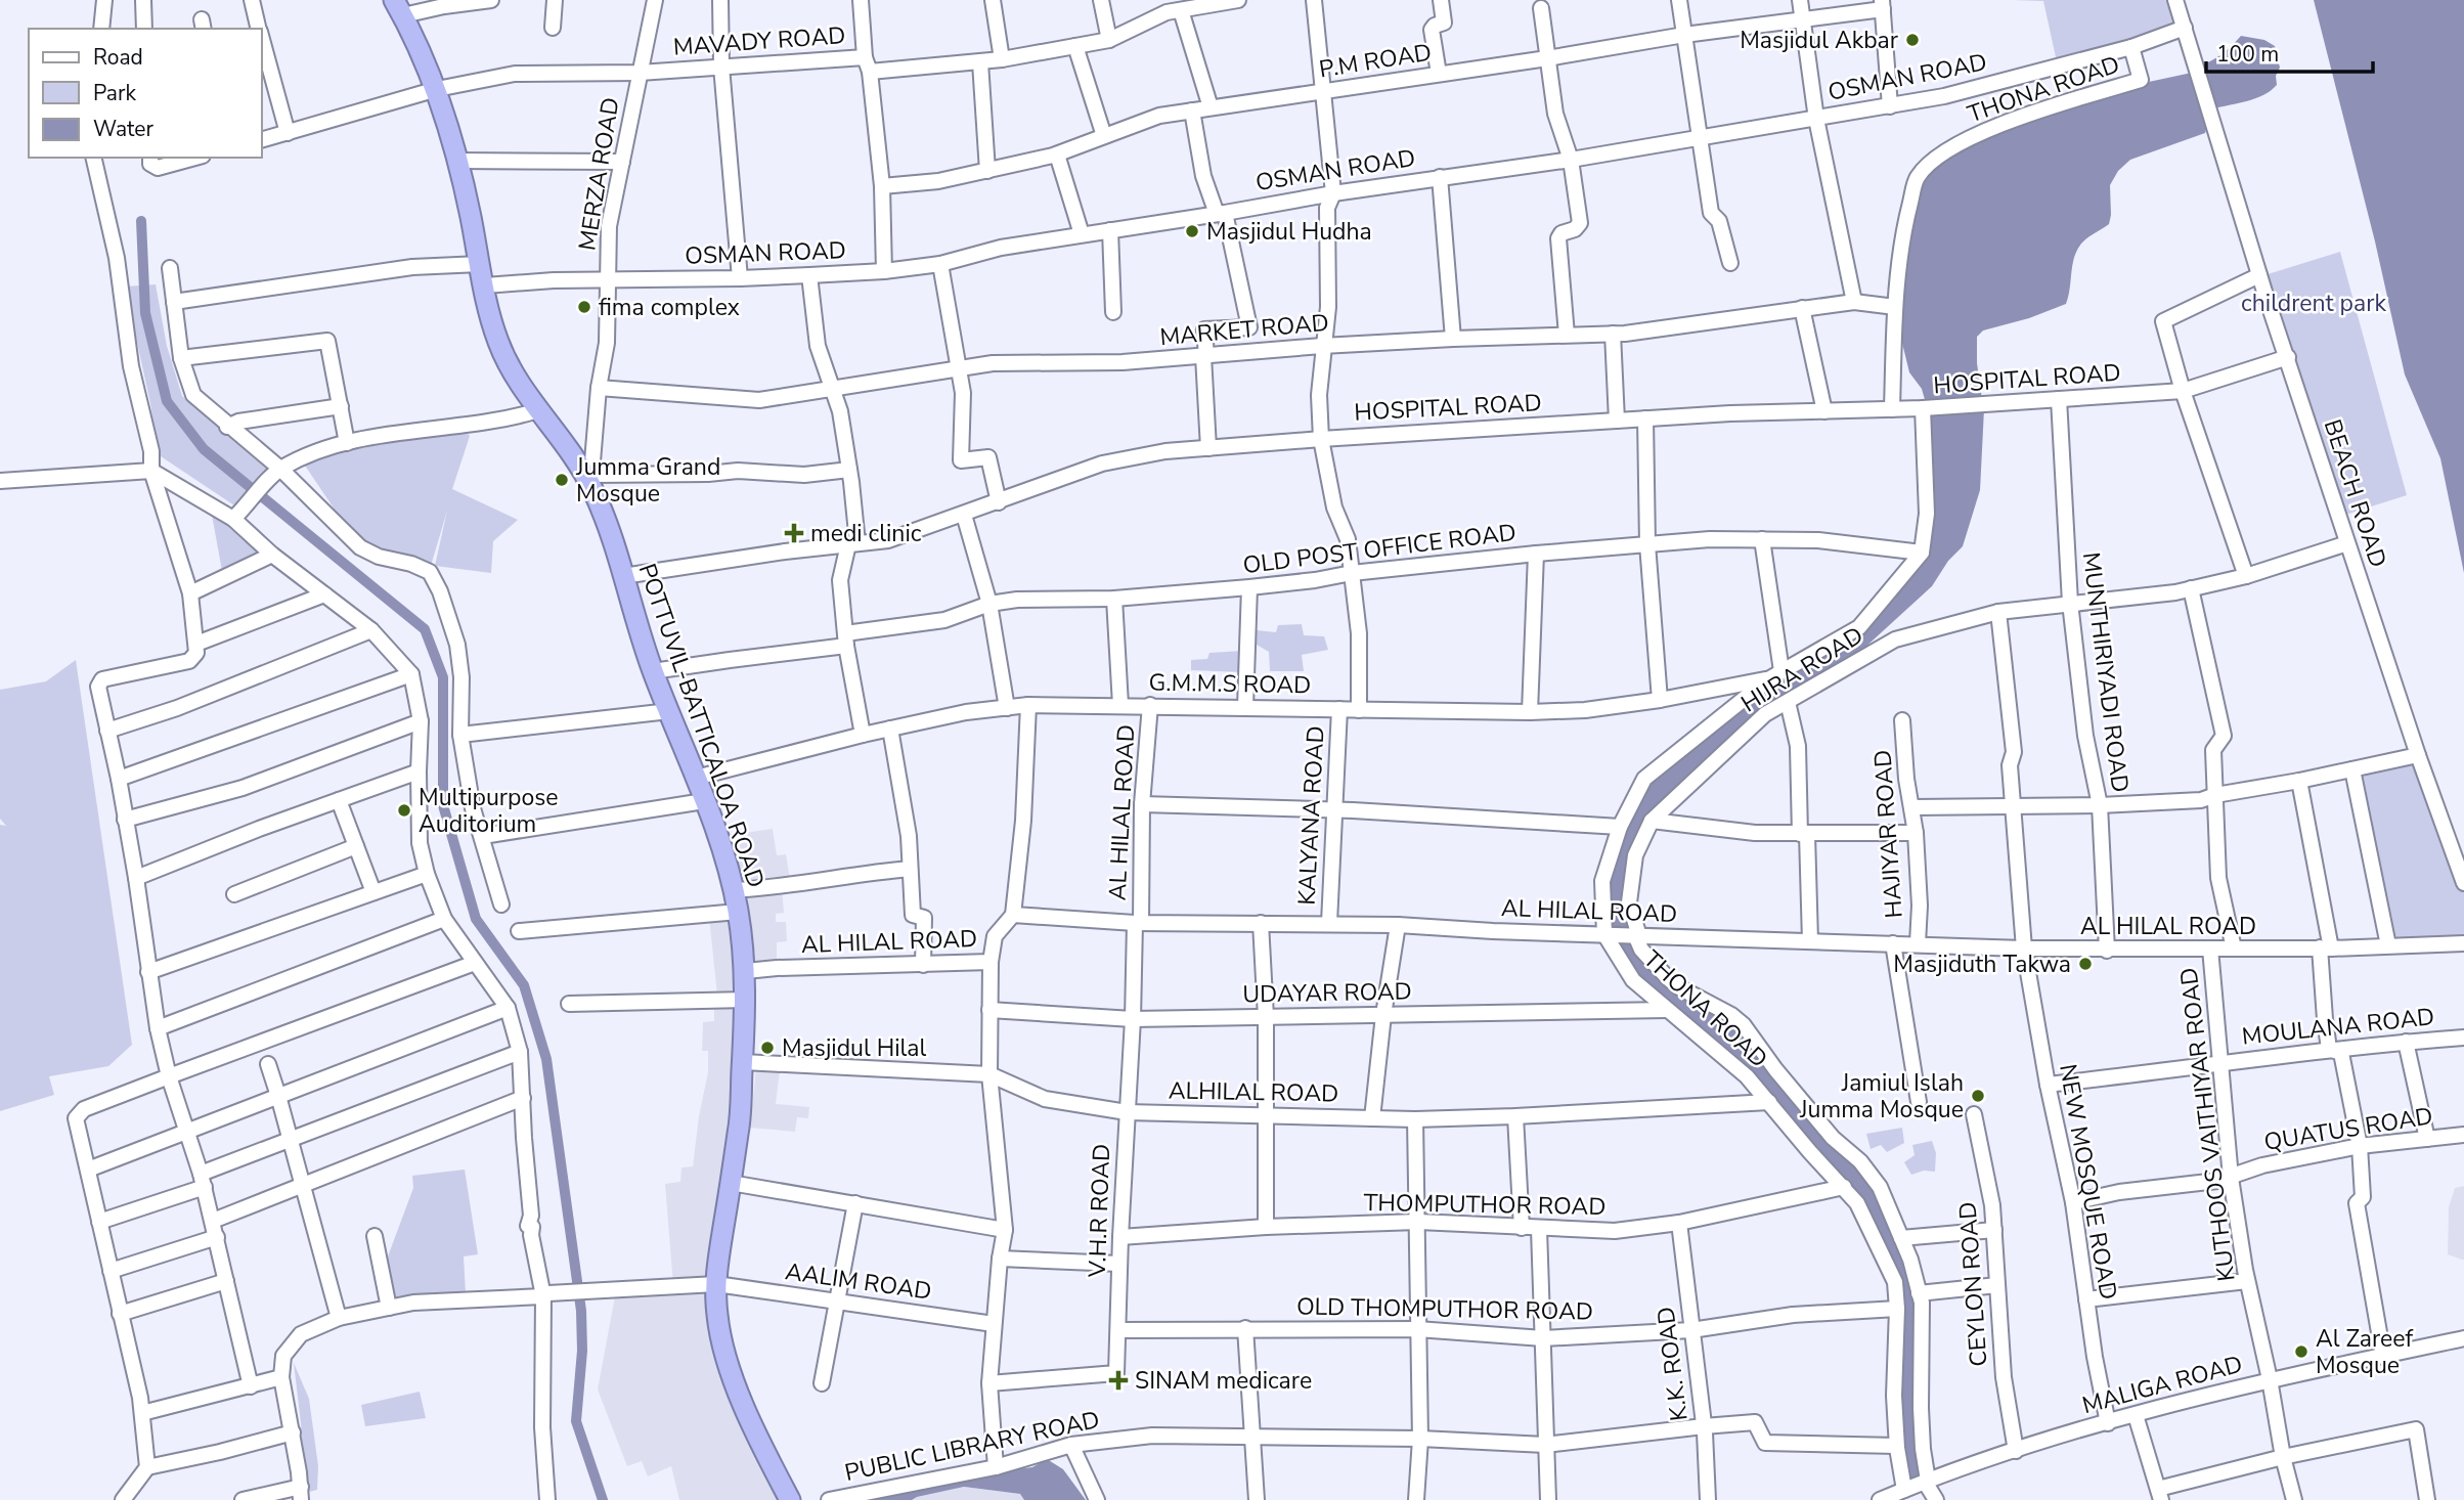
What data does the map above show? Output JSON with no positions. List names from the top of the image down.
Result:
{
  "streets": {
    "highway": ["POTTUVIL-BATTICALOA ROAD"],
    "street": [
      "MAVADY ROAD",
      "P.M ROAD",
      "OSMAN ROAD",
      "THONA ROAD",
      "MERZA ROAD",
      "MARKET ROAD",
      "HOSPITAL ROAD",
      "BEACH ROAD",
      "OLD POST OFFICE ROAD",
      "HIJRA ROAD",
      "MUNTHIRIYADI ROAD",
      "G.M.M.S ROAD",
      "AL HILAL ROAD",
      "KALYANA ROAD",
      "HAJIYAR ROAD",
      "UDAYAR ROAD",
      "MOULANA ROAD",
      "ALHILAL ROAD",
      "KUTHOOS VAITHIYAR ROAD",
      "QUATUS ROAD",
      "NEW MOSQUE ROAD",
      "THOMPUTHOR ROAD",
      "V.H.R ROAD",
      "AALIM ROAD",
      "CEYLON ROAD",
      "OLD THOMPUTHOR ROAD",
      "K.K. ROAD",
      "MALIGA ROAD",
      "PUBLIC LIBRARY ROAD"
    ]
  },
  "crossings": [
    ["MAVADY ROAD", "MERZA ROAD"],
    ["MAVADY ROAD", "POTTUVIL-BATTICALOA ROAD"],
    ["P.M ROAD", "KALYANA ROAD"],
    ["OSMAN ROAD", "THONA ROAD"],
    ["OSMAN ROAD", "MERZA ROAD"],
    ["OSMAN ROAD", "BEACH ROAD"],
    ["OSMAN ROAD", "POTTUVIL-BATTICALOA ROAD"],
    ["OSMAN ROAD", "KALYANA ROAD"],
    ["THONA ROAD", "MARKET ROAD"],
    ["THONA ROAD", "HOSPITAL ROAD"],
    ["THONA ROAD", "AL HILAL ROAD"],
    ["THONA ROAD", "UDAYAR ROAD"],
    ["THONA ROAD", "ALHILAL ROAD"],
    ["THONA ROAD", "THOMPUTHOR ROAD"],
    ["THONA ROAD", "OLD THOMPUTHOR ROAD"],
    ["THONA ROAD", "MALIGA ROAD"],
    ["MERZA ROAD", "MARKET ROAD"],
    ["MERZA ROAD", "POTTUVIL-BATTICALOA ROAD"],
    ["MARKET ROAD", "KALYANA ROAD"],
    ["HOSPITAL ROAD", "BEACH ROAD"],
    ["HOSPITAL ROAD", "MUNTHIRIYADI ROAD"],
    ["HOSPITAL ROAD", "POTTUVIL-BATTICALOA ROAD"],
    ["HOSPITAL ROAD", "KALYANA ROAD"],
    ["BEACH ROAD", "HIJRA ROAD"],
    ["OLD POST OFFICE ROAD", "POTTUVIL-BATTICALOA ROAD"],
    ["OLD POST OFFICE ROAD", "KALYANA ROAD"],
    ["HIJRA ROAD", "MUNTHIRIYADI ROAD"],
    ["HIJRA ROAD", "AL HILAL ROAD"],
    ["HIJRA ROAD", "MALIGA ROAD"],
    ["MUNTHIRIYADI ROAD", "AL HILAL ROAD"],
    ["G.M.M.S ROAD", "POTTUVIL-BATTICALOA ROAD"],
    ["G.M.M.S ROAD", "AL HILAL ROAD"],
    ["G.M.M.S ROAD", "KALYANA ROAD"],
    ["POTTUVIL-BATTICALOA ROAD", "AL HILAL ROAD"],
    ["POTTUVIL-BATTICALOA ROAD", "ALHILAL ROAD"],
    ["POTTUVIL-BATTICALOA ROAD", "AALIM ROAD"],
    ["AL HILAL ROAD", "KALYANA ROAD"],
    ["AL HILAL ROAD", "HAJIYAR ROAD"],
    ["AL HILAL ROAD", "KUTHOOS VAITHIYAR ROAD"],
    ["AL HILAL ROAD", "NEW MOSQUE ROAD"],
    ["AL HILAL ROAD", "V.H.R ROAD"],
    ["UDAYAR ROAD", "V.H.R ROAD"],
    ["MOULANA ROAD", "KUTHOOS VAITHIYAR ROAD"],
    ["MOULANA ROAD", "NEW MOSQUE ROAD"],
    ["ALHILAL ROAD", "V.H.R ROAD"],
    ["KUTHOOS VAITHIYAR ROAD", "QUATUS ROAD"],
    ["KUTHOOS VAITHIYAR ROAD", "MALIGA ROAD"],
    ["QUATUS ROAD", "NEW MOSQUE ROAD"],
    ["NEW MOSQUE ROAD", "MALIGA ROAD"],
    ["THOMPUTHOR ROAD", "V.H.R ROAD"],
    ["THOMPUTHOR ROAD", "K.K. ROAD"],
    ["V.H.R ROAD", "OLD THOMPUTHOR ROAD"],
    ["CEYLON ROAD", "MALIGA ROAD"],
    ["OLD THOMPUTHOR ROAD", "K.K. ROAD"]
  ],
  "parks": ["childrent park"],
  "places": {
    "other": [
      "Masjidul Akbar",
      "Masjidul Hudha",
      "fima complex",
      "Jumma Grand Mosque",
      "Multipurpose Auditorium",
      "Masjiduth Takwa",
      "Masjidul Hilal",
      "Jamiul Islah Jumma Mosque",
      "Al Zareef Mosque"
    ],
    "health": ["medi clinic", "SINAM medicare"]
  },
  "legend": ["Road", "Park", "Water"],
  "scale_bar": "100 m"
}
